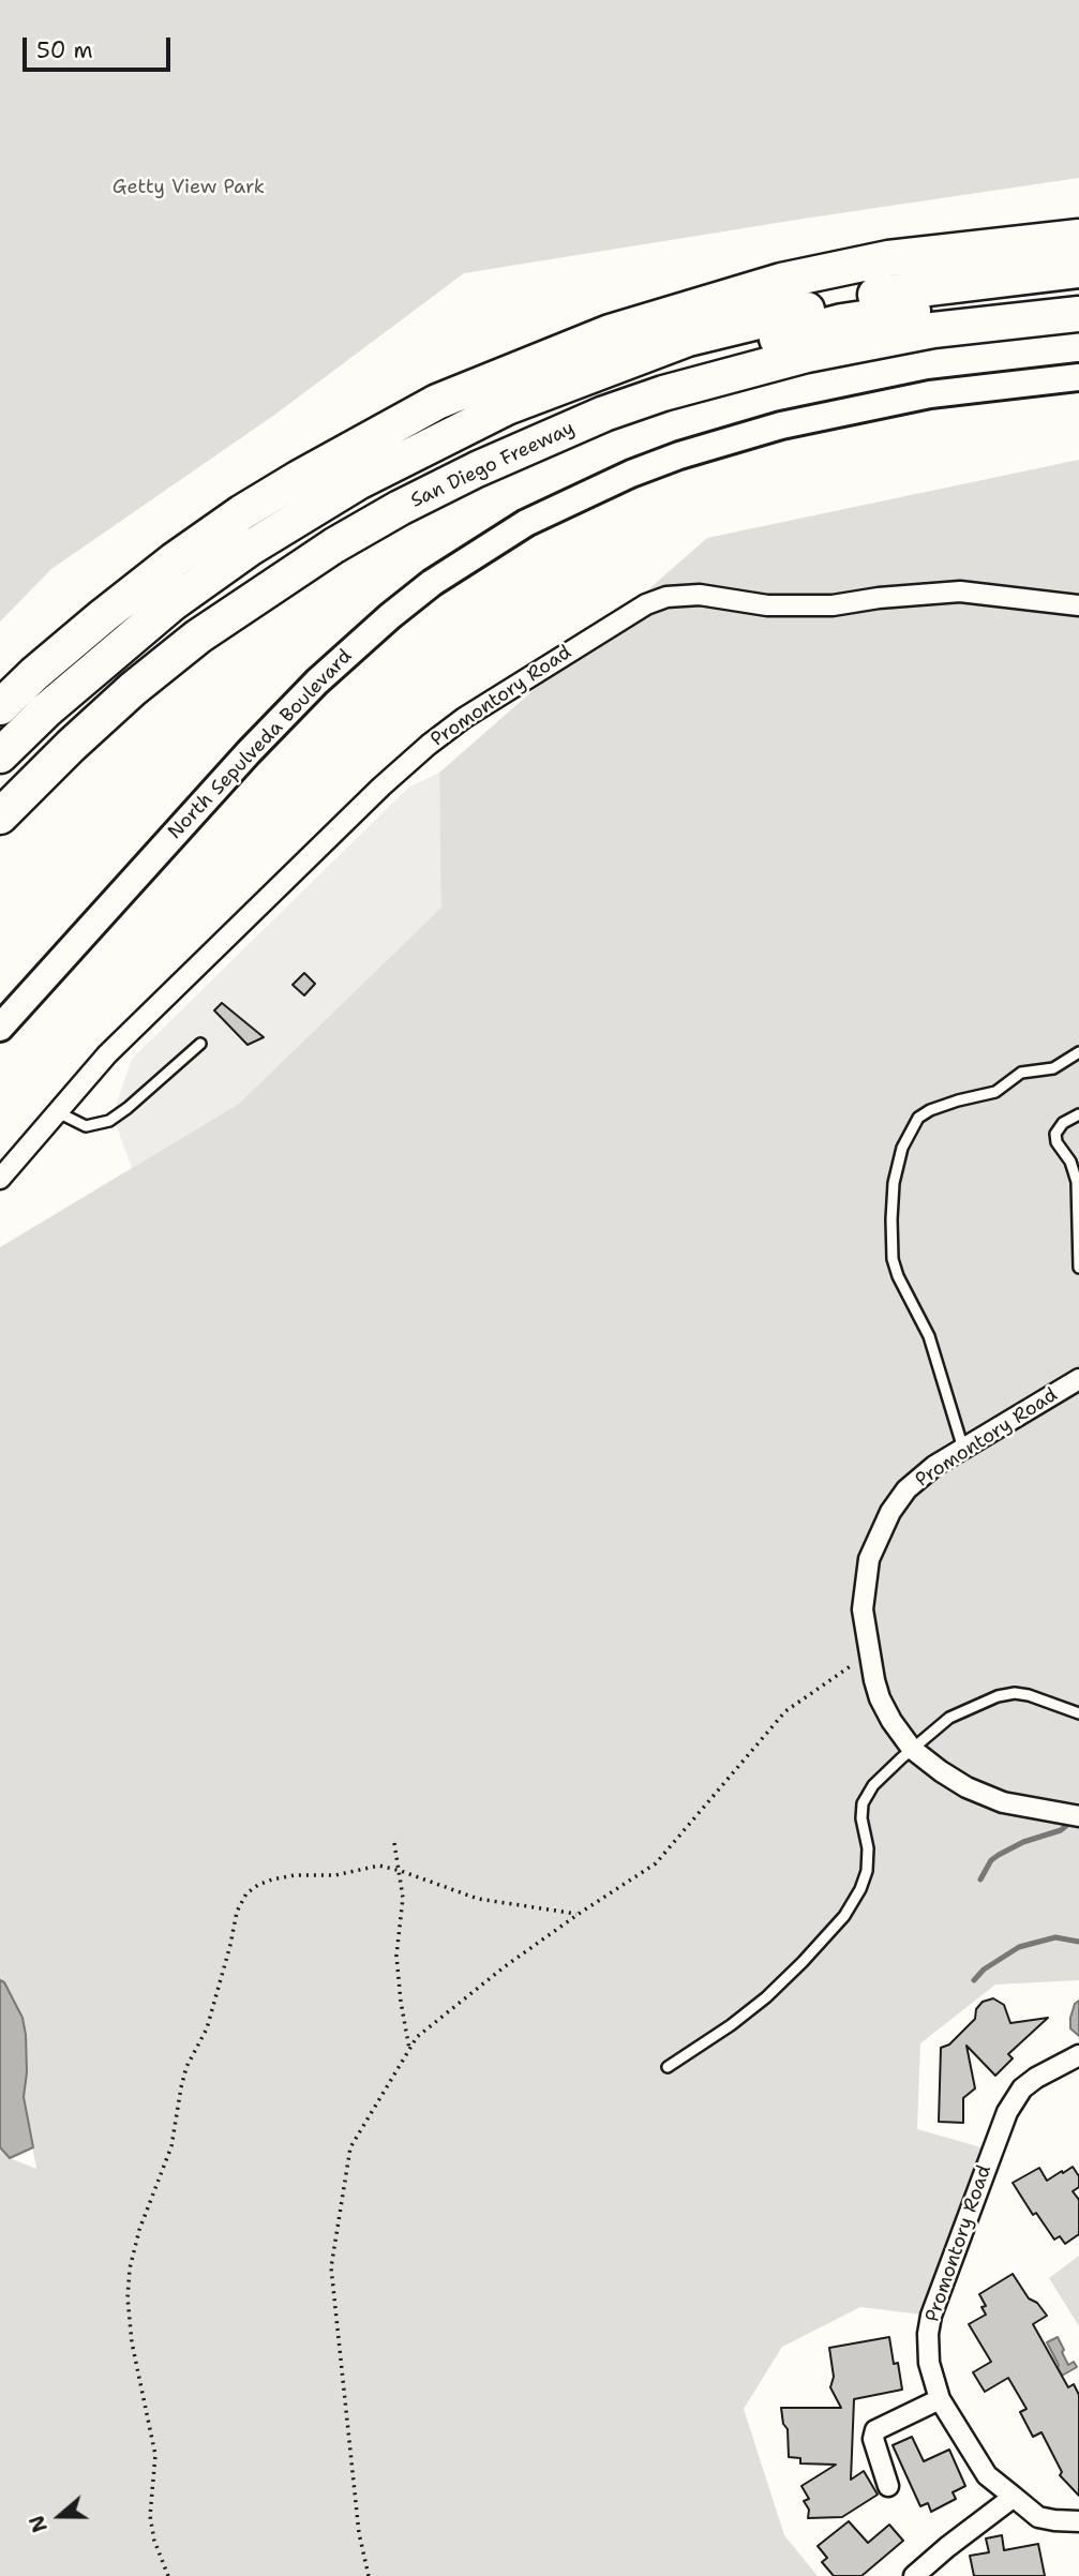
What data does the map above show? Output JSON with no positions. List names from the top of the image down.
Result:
{
  "streets": {
    "highway": ["San Diego Freeway"],
    "main road": ["North Sepulveda Boulevard"],
    "street": ["Promontory Road"]
  },
  "parks": ["Getty View Park"],
  "scale_bar": "50 m",
  "north": "left"
}
